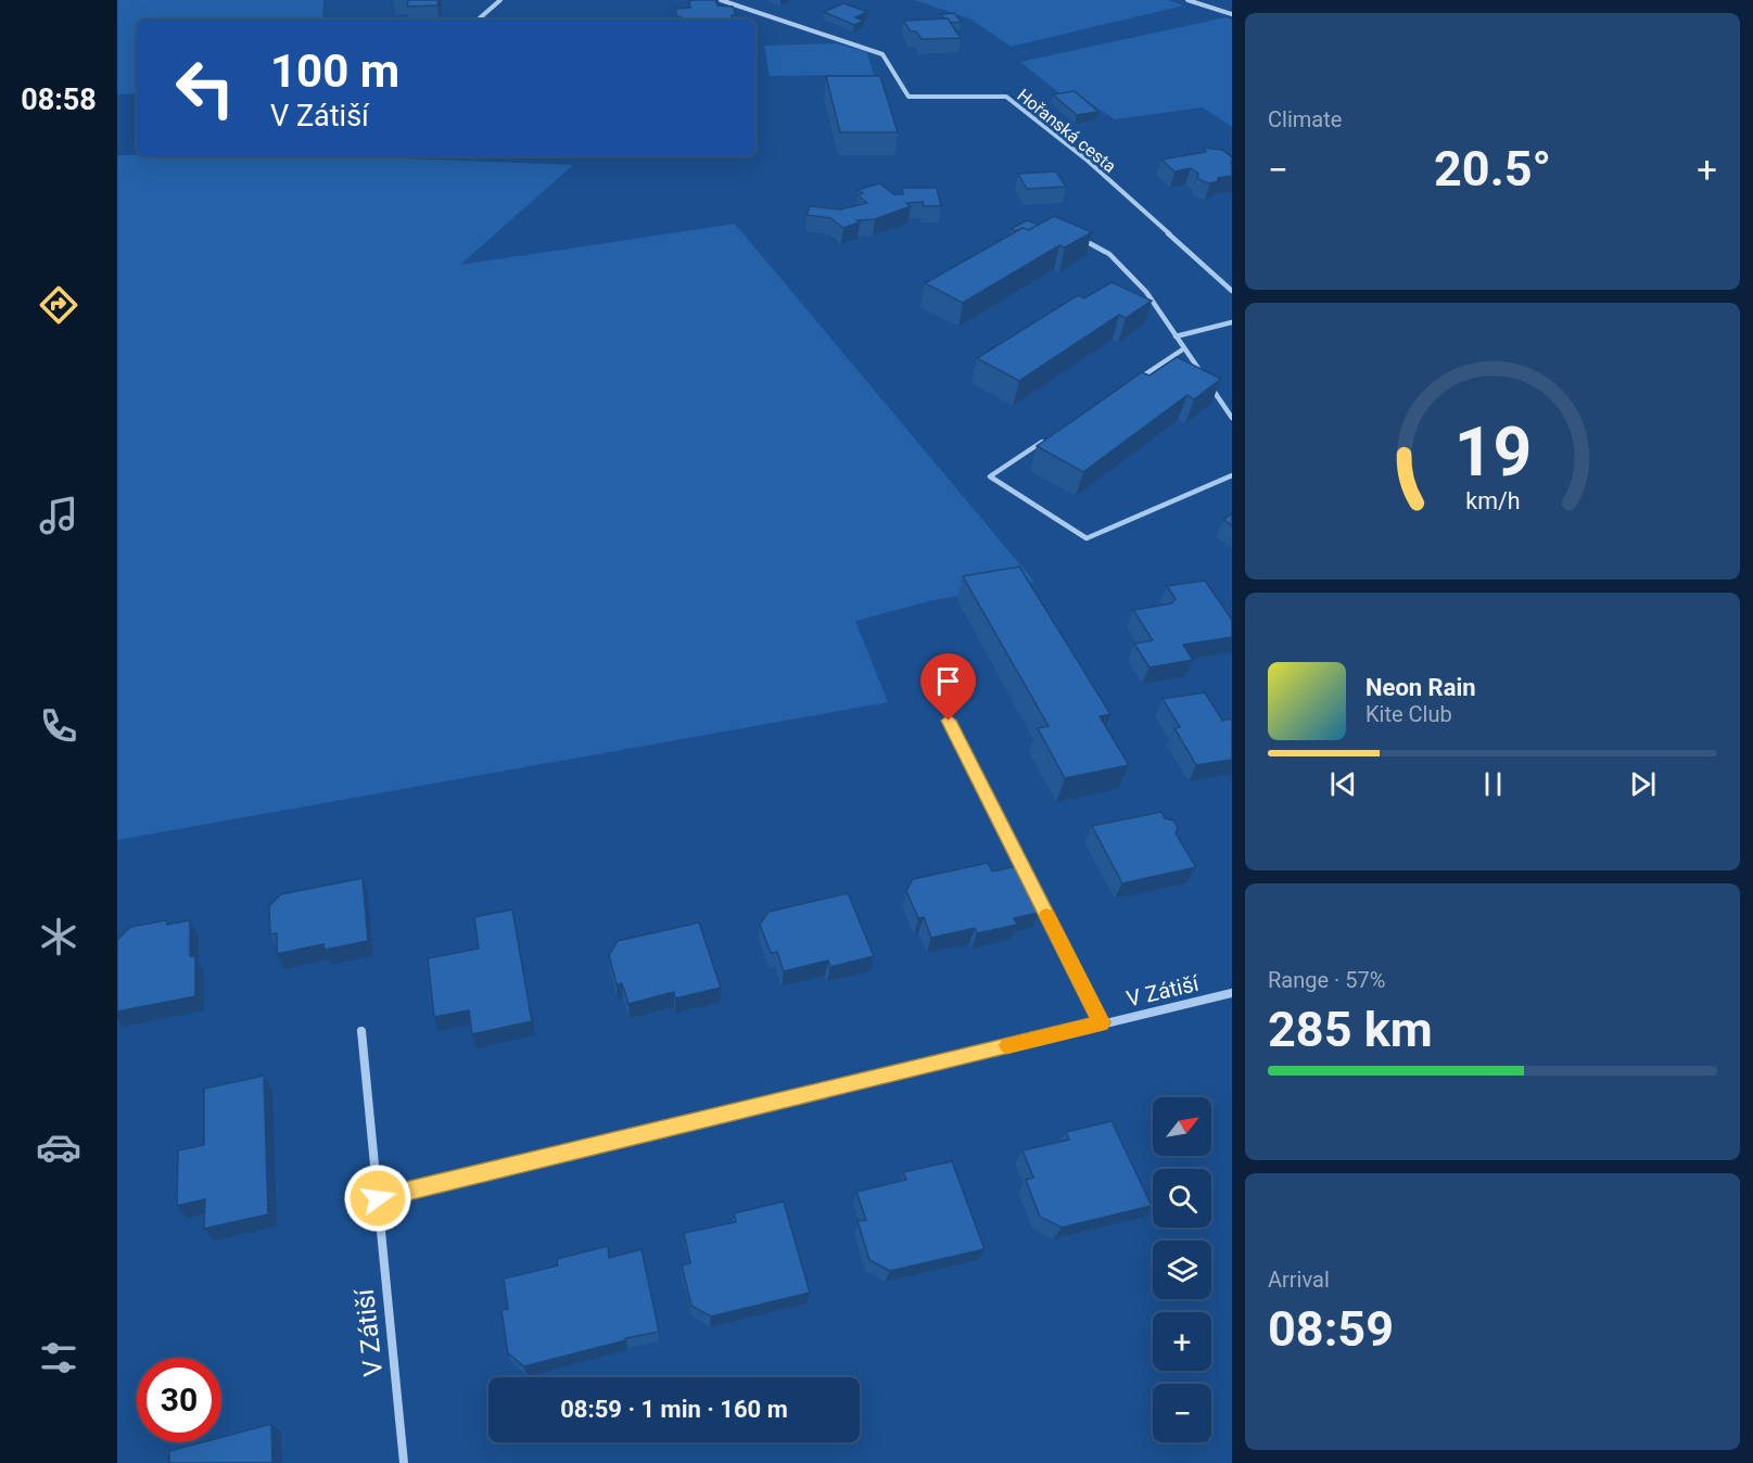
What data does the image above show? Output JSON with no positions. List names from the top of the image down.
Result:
{
  "streets": {
    "street": ["Hořanská cesta", "V Zátiší"]
  },
  "north": "top right",
  "page": {
    "tabs": "08:58",
    "tile": [
      "Climate",
      ["Range · 57%", "285 km"],
      ["Arrival", "08:59"]
    ],
    "turn": ["100 m", "V Zátiší"],
    "heat": ["−", "20.5°", "+"],
    "song": ["Neon Rain", "Kite Club"],
    "map_buttons": ["+", "−"],
    "limit": "30",
    "trip": "08:59 · 1 min · 160 m",
    "gauge": ["19", "km/h"]
  }
}
